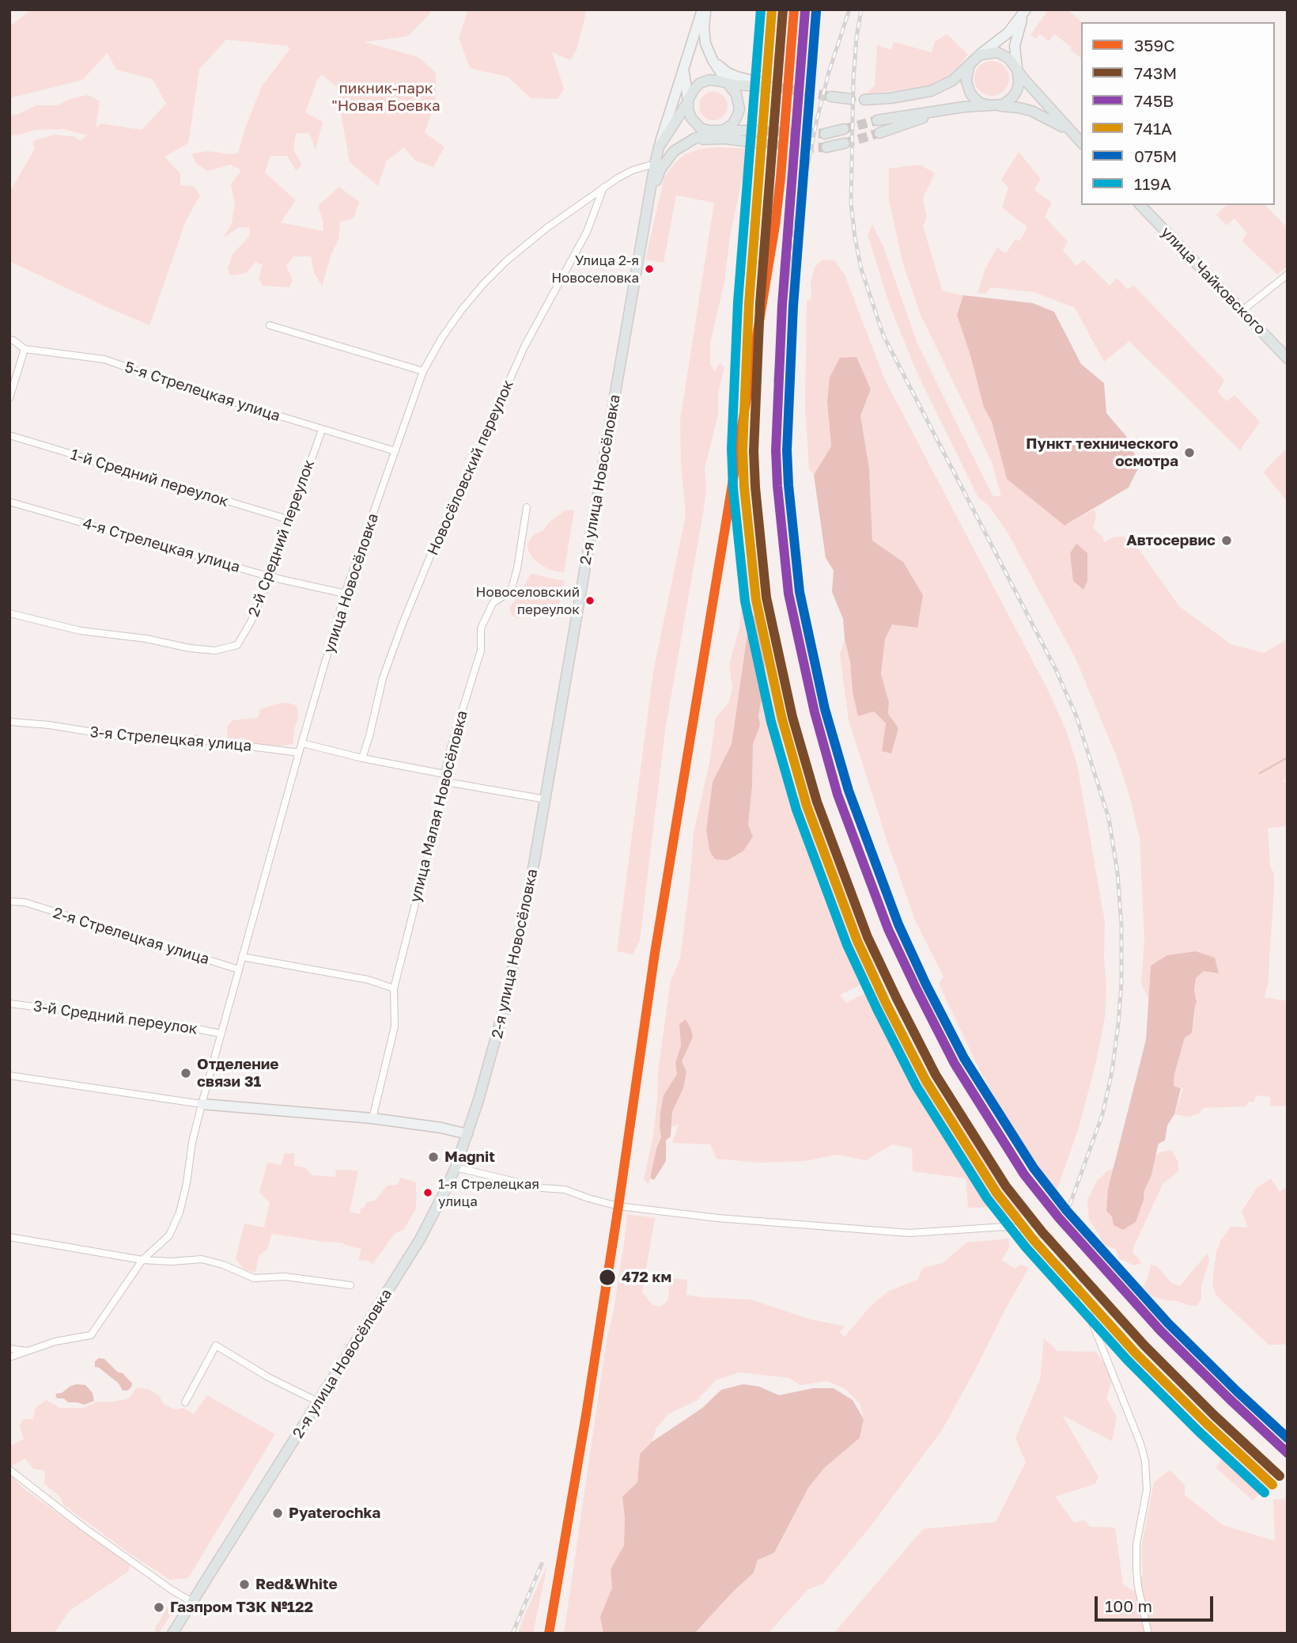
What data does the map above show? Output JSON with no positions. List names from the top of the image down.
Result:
{
  "streets": {
    "main road": ["улица Чайковского", "2-я улица Новосёловка"],
    "street": [
      "5-я Стрелецкая улица",
      "Новосёловский переулок",
      "1-й Средний переулок",
      "2-й Средний переулок",
      "4-я Стрелецкая улица",
      "улица Новосёловка",
      "3-я Стрелецкая улица",
      "улица Малая Новосёловка",
      "2-я Стрелецкая улица",
      "3-й Средний переулок"
    ]
  },
  "crossings": [
    ["5-я Стрелецкая улица", "2-й Средний переулок"],
    ["5-я Стрелецкая улица", "улица Новосёловка"],
    ["Новосёловский переулок", "улица Новосёловка"],
    ["1-й Средний переулок", "2-й Средний переулок"],
    ["2-я улица Новосёловка", "улица Новосёловка"],
    ["2-й Средний переулок", "4-я Стрелецкая улица"],
    ["4-я Стрелецкая улица", "улица Новосёловка"],
    ["улица Новосёловка", "3-я Стрелецкая улица"],
    ["улица Новосёловка", "2-я Стрелецкая улица"],
    ["улица Новосёловка", "3-й Средний переулок"]
  ],
  "parks": ["пикник-парк \"Новая Боевка"],
  "places": [
    "Улица 2-я Новоселовка",
    "Пункт технического осмотра",
    "Автосервис",
    "Новоселовский переулок",
    "Отделение связи 31",
    "Magnit",
    "1-я Стрелецкая улица",
    "472 км",
    "Pyaterochka",
    "Red&White",
    "Газпром ТЗК №122"
  ],
  "lines": [
    "transit line 359С",
    "transit line 743М",
    "transit line 741А",
    "transit line 119А",
    "transit line 745В",
    "transit line 075М"
  ],
  "legend": [
    "359С",
    "743М",
    "745В",
    "741А",
    "075М",
    "119А"
  ],
  "scale_bar": "100 m"
}
